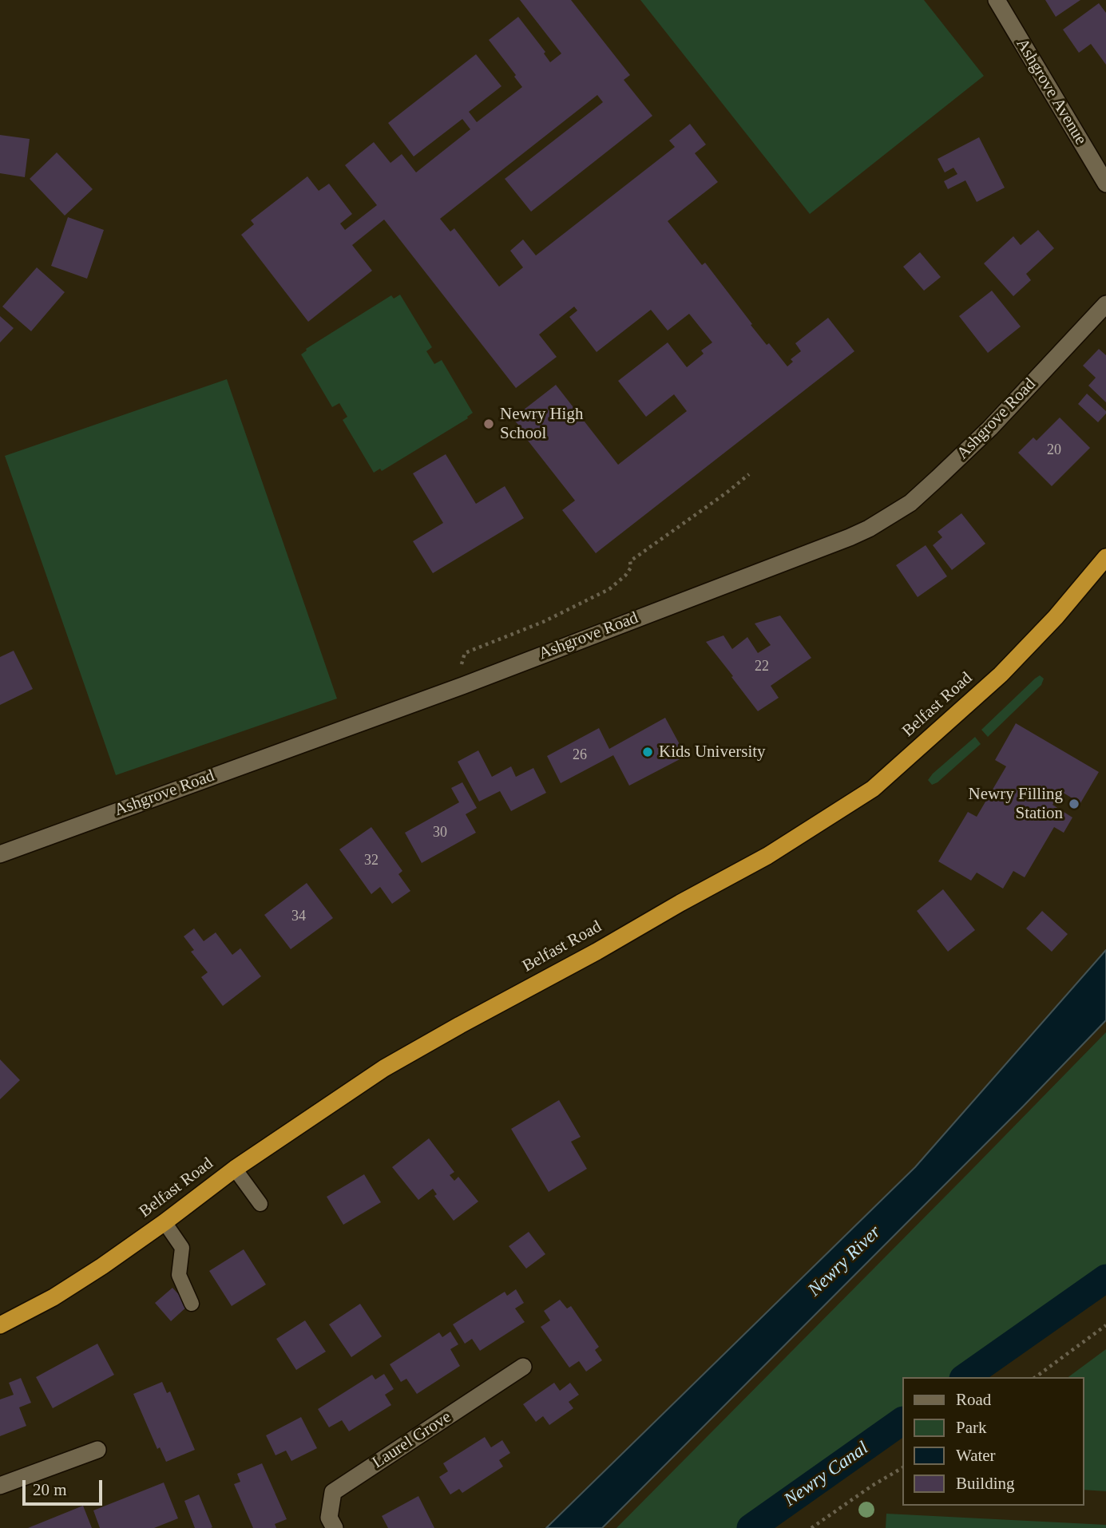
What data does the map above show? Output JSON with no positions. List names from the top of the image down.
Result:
{
  "streets": {
    "highway": ["Belfast Road"],
    "street": ["Ashgrove Avenue", "Ashgrove Road", "Laurel Grove"]
  },
  "water": ["Newry River", "Newry Canal"],
  "places": ["Newry High School", "Kids University", "Newry Filling Station"],
  "house_numbers": [
    "20",
    "22",
    "26",
    "30",
    "32",
    "34"
  ],
  "legend": [
    "Road",
    "Park",
    "Water",
    "Building"
  ],
  "scale_bar": "20 m"
}
